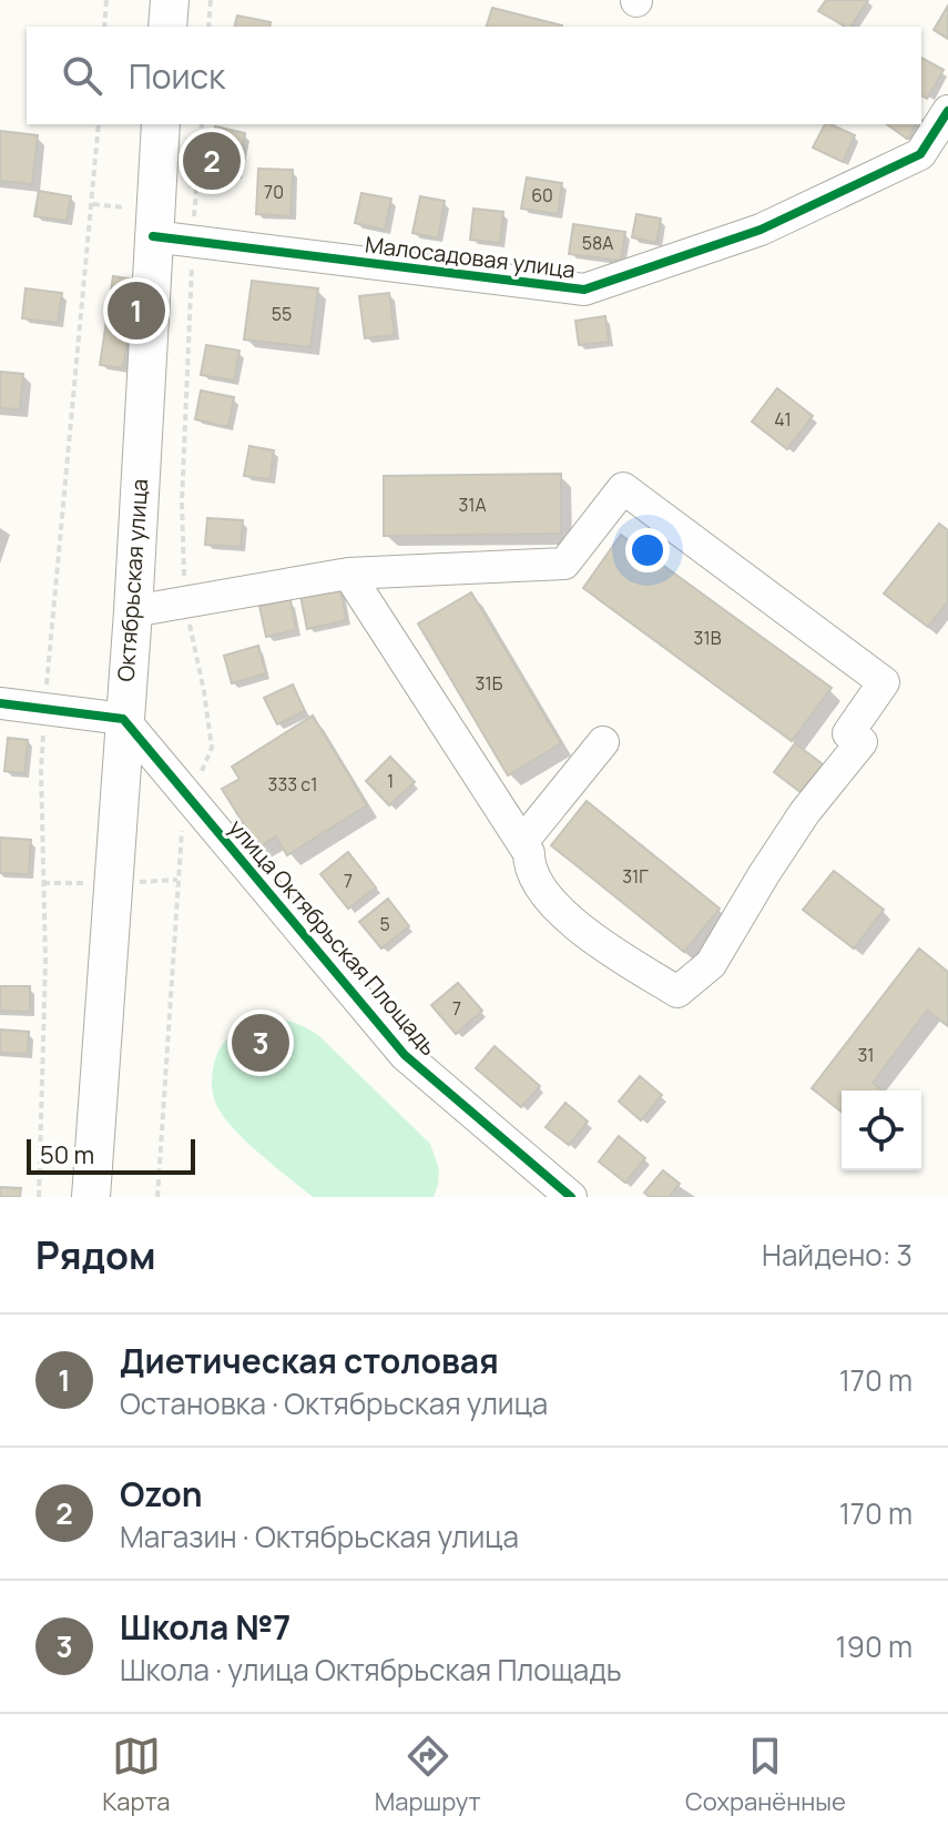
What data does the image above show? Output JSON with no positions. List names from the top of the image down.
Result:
{
  "streets": {
    "main road": ["Октябрьская улица"],
    "street": ["Малосадовая улица", "улица Октябрьская Площадь"]
  },
  "crossings": [
    ["Малосадовая улица", "Октябрьская улица"],
    ["Октябрьская улица", "улица Октябрьская Площадь"]
  ],
  "house_numbers": [
    "70",
    "60",
    "58А",
    "55",
    "41",
    "31А",
    "31В",
    "31Б",
    "1",
    "333 с1",
    "31Г",
    "7",
    "5",
    "7",
    "31"
  ],
  "scale_bar": "50 m",
  "page": {
    "search": "Поиск",
    "pins": ["2", "1", "3"],
    "scale": "50 m",
    "heading": ["Рядом", "Найдено: 3"],
    "list": [
      {
        "mark": "1",
        "name": "Диетическая столовая",
        "note": "Остановка · Октябрьская улица",
        "value": "170 m"
      },
      {
        "mark": "2",
        "name": "Ozon",
        "note": "Магазин · Октябрьская улица",
        "value": "170 m"
      },
      {
        "mark": "3",
        "name": "Школа №7",
        "note": "Школа · улица Октябрьская Площадь",
        "value": "190 m"
      }
    ],
    "nav": ["Карта", "Маршрут", "Сохранённые"]
  }
}
